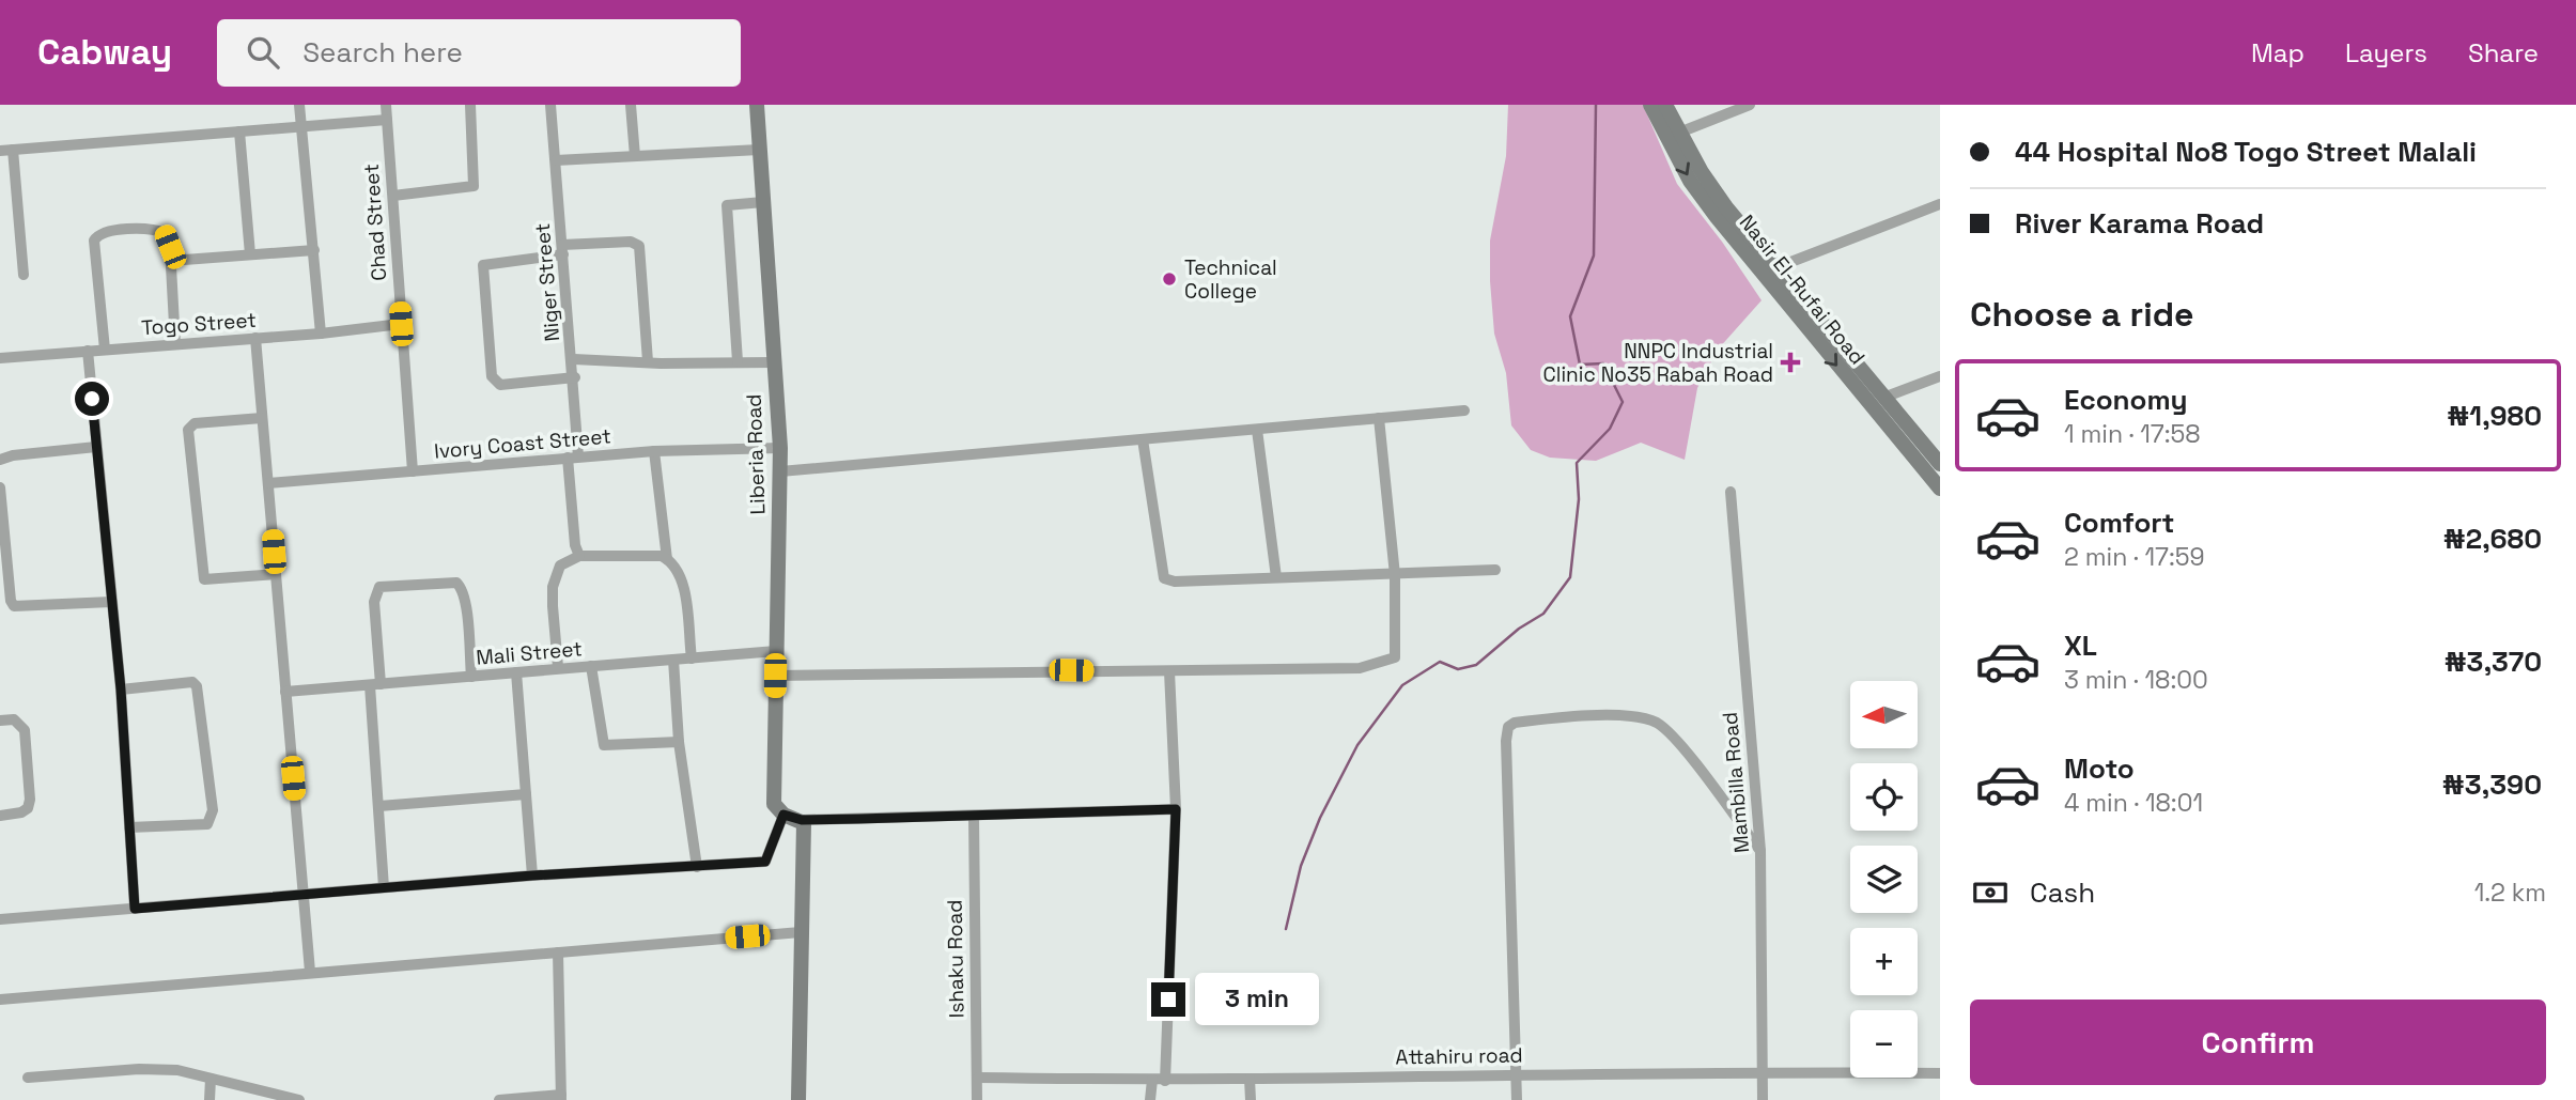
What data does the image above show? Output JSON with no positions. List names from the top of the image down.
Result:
{
  "streets": {
    "street": [
      "Chad Street",
      "Niger Street",
      "Nasir El-Rufai Road",
      "Togo Street",
      "Ivory Coast Street",
      "Liberia Road",
      "Mali Street",
      "Mambilla Road",
      "Ishaku Road",
      "Attahiru road"
    ]
  },
  "crossings": [
    ["Chad Street", "Togo Street"],
    ["Chad Street", "Ivory Coast Street"],
    ["Niger Street", "Ivory Coast Street"],
    ["Ivory Coast Street", "Liberia Road"],
    ["Liberia Road", "Mali Street"],
    ["Mambilla Road", "Attahiru road"],
    ["Ishaku Road", "Attahiru road"]
  ],
  "places": {
    "other": ["Technical College"],
    "health": ["NNPC Industrial Clinic No35 Rabah Road"]
  },
  "north": "left",
  "page": {
    "header": "Cabway",
    "search": "Search here",
    "nav": ["Map", "Layers", "Share"],
    "banner": ["44 Hospital No8 Togo Street Malali", "River Karama Road"],
    "heading": "Choose a ride",
    "list": [
      {
        "name": "Economy",
        "note": "1 min · 17:58",
        "value": "₦1,980"
      },
      {
        "name": "Comfort",
        "note": "2 min · 17:59",
        "value": "₦2,680"
      },
      {
        "name": "XL",
        "note": "3 min · 18:00",
        "value": "₦3,370"
      },
      {
        "name": "Moto",
        "note": "4 min · 18:01",
        "value": "₦3,390"
      }
    ],
    "map_buttons": ["+", "−"],
    "pay": ["Cash", "1.2 km"],
    "bubble": "3 min",
    "buttons": "Confirm"
  }
}
